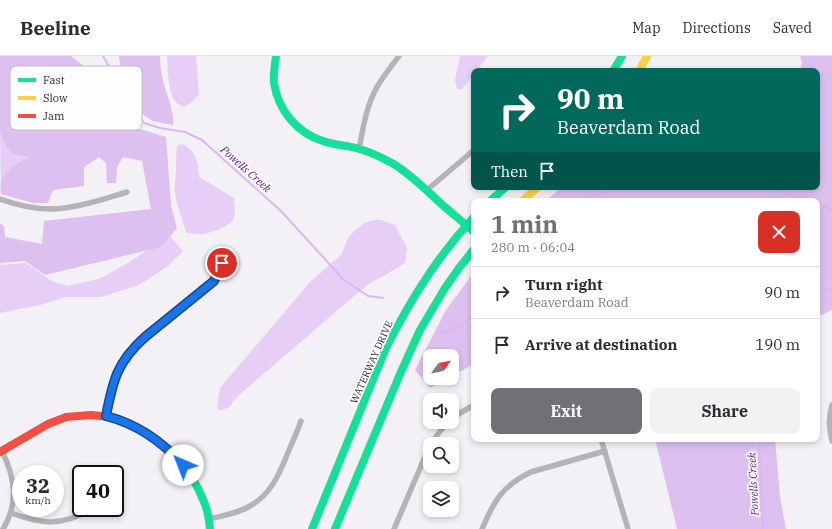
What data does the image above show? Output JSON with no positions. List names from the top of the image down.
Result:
{
  "streets": {
    "main road": ["WATERWAY DRIVE"]
  },
  "water": ["Powells Creek"],
  "legend": ["Fast", "Slow", "Jam"],
  "north": "top right",
  "page": {
    "header": "Beeline",
    "nav": ["Map", "Directions", "Saved"],
    "turn": ["90 m", "Beaverdam Road"],
    "then": "Then",
    "heading": ["1 min", "280 m · 06:04"],
    "list": [
      {
        "name": "Turn right",
        "note": "Beaverdam Road",
        "value": "90 m"
      },
      {
        "name": "Arrive at destination",
        "value": "190 m"
      }
    ],
    "buttons": ["Exit", "Share"],
    "speed": "32 km/h",
    "limit": "40"
  }
}
